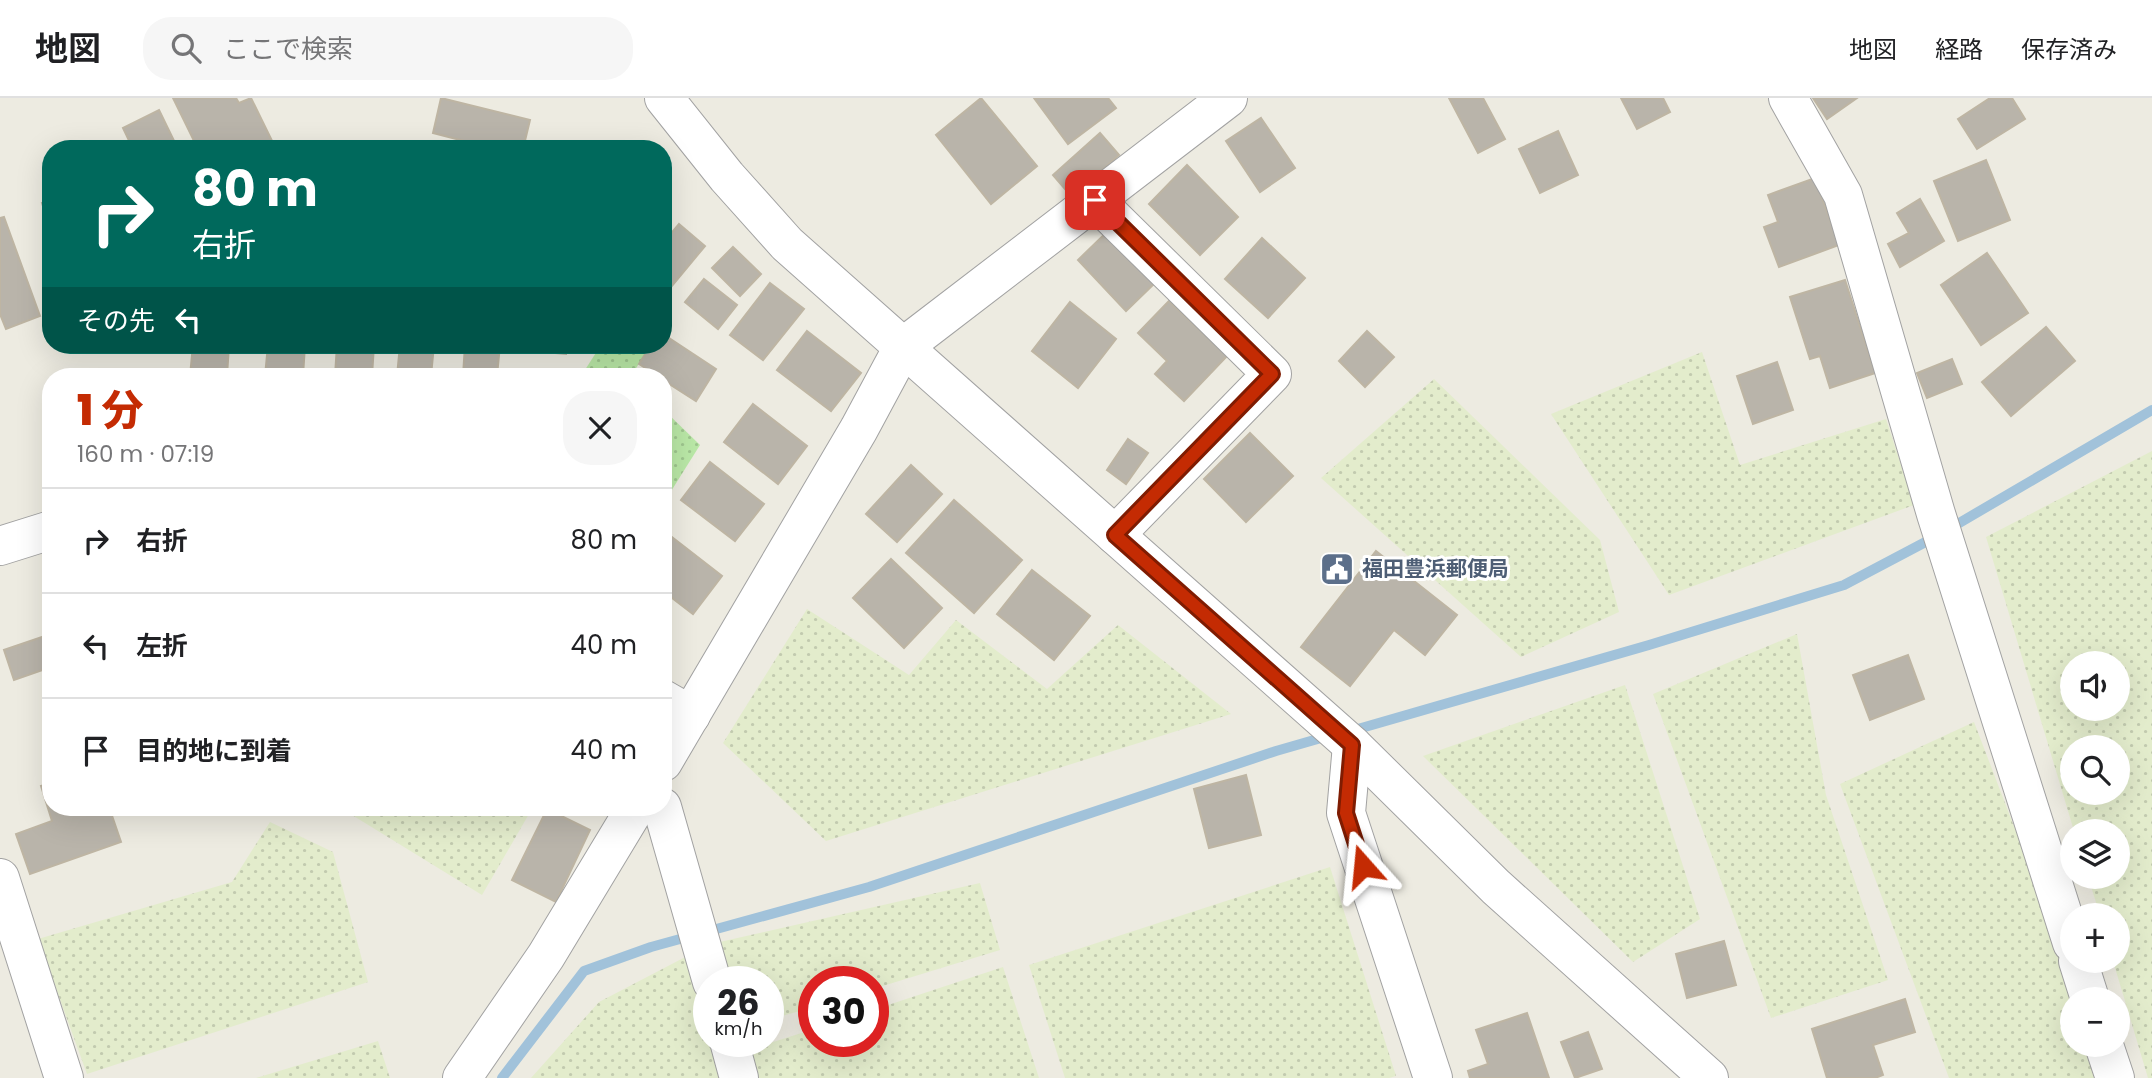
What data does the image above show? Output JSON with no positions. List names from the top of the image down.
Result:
{
  "places": {
    "public building": ["福田豊浜郵便局"]
  },
  "page": {
    "header": "地図",
    "search": "ここで検索",
    "nav": ["地図", "経路", "保存済み"],
    "turn": ["80 m", "右折"],
    "then": "その先",
    "heading": ["1 分", "160 m · 07:19"],
    "list": [
      {
        "name": "右折",
        "value": "80 m"
      },
      {
        "name": "左折",
        "value": "40 m"
      },
      {
        "name": "目的地に到着",
        "value": "40 m"
      }
    ],
    "map_buttons": ["+", "−"],
    "speed": "26 km/h",
    "limit": "30"
  }
}
